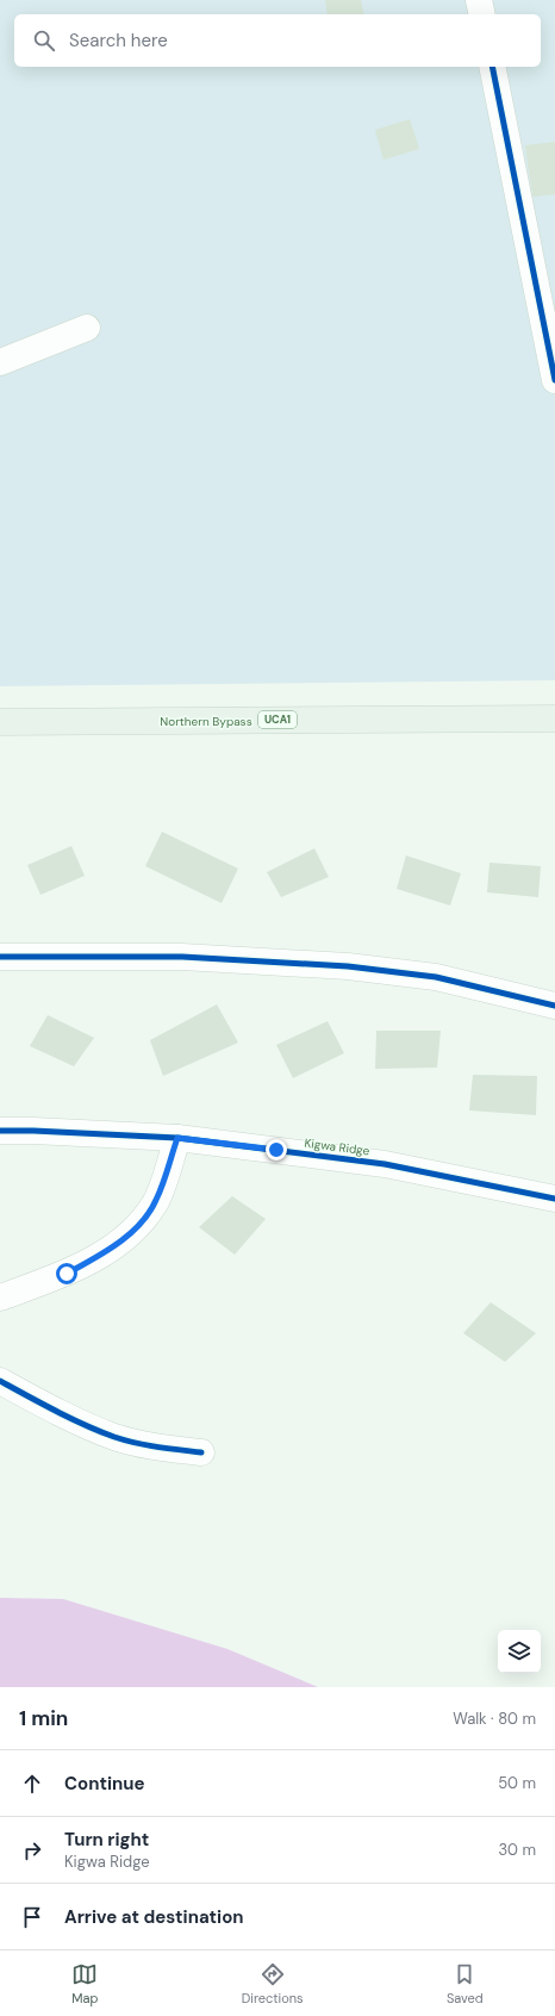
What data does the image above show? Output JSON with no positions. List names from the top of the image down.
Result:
{
  "streets": {
    "main road": ["UCA1", "Northern Bypass"],
    "street": ["Kigwa Ridge"]
  },
  "page": {
    "search": "Search here",
    "heading": ["1 min", "Walk · 80 m"],
    "list": [
      ["Continue", "50 m"],
      ["Turn right", "Kigwa Ridge", "30 m"],
      "Arrive at destination"
    ],
    "nav": ["Map", "Directions", "Saved"]
  }
}
